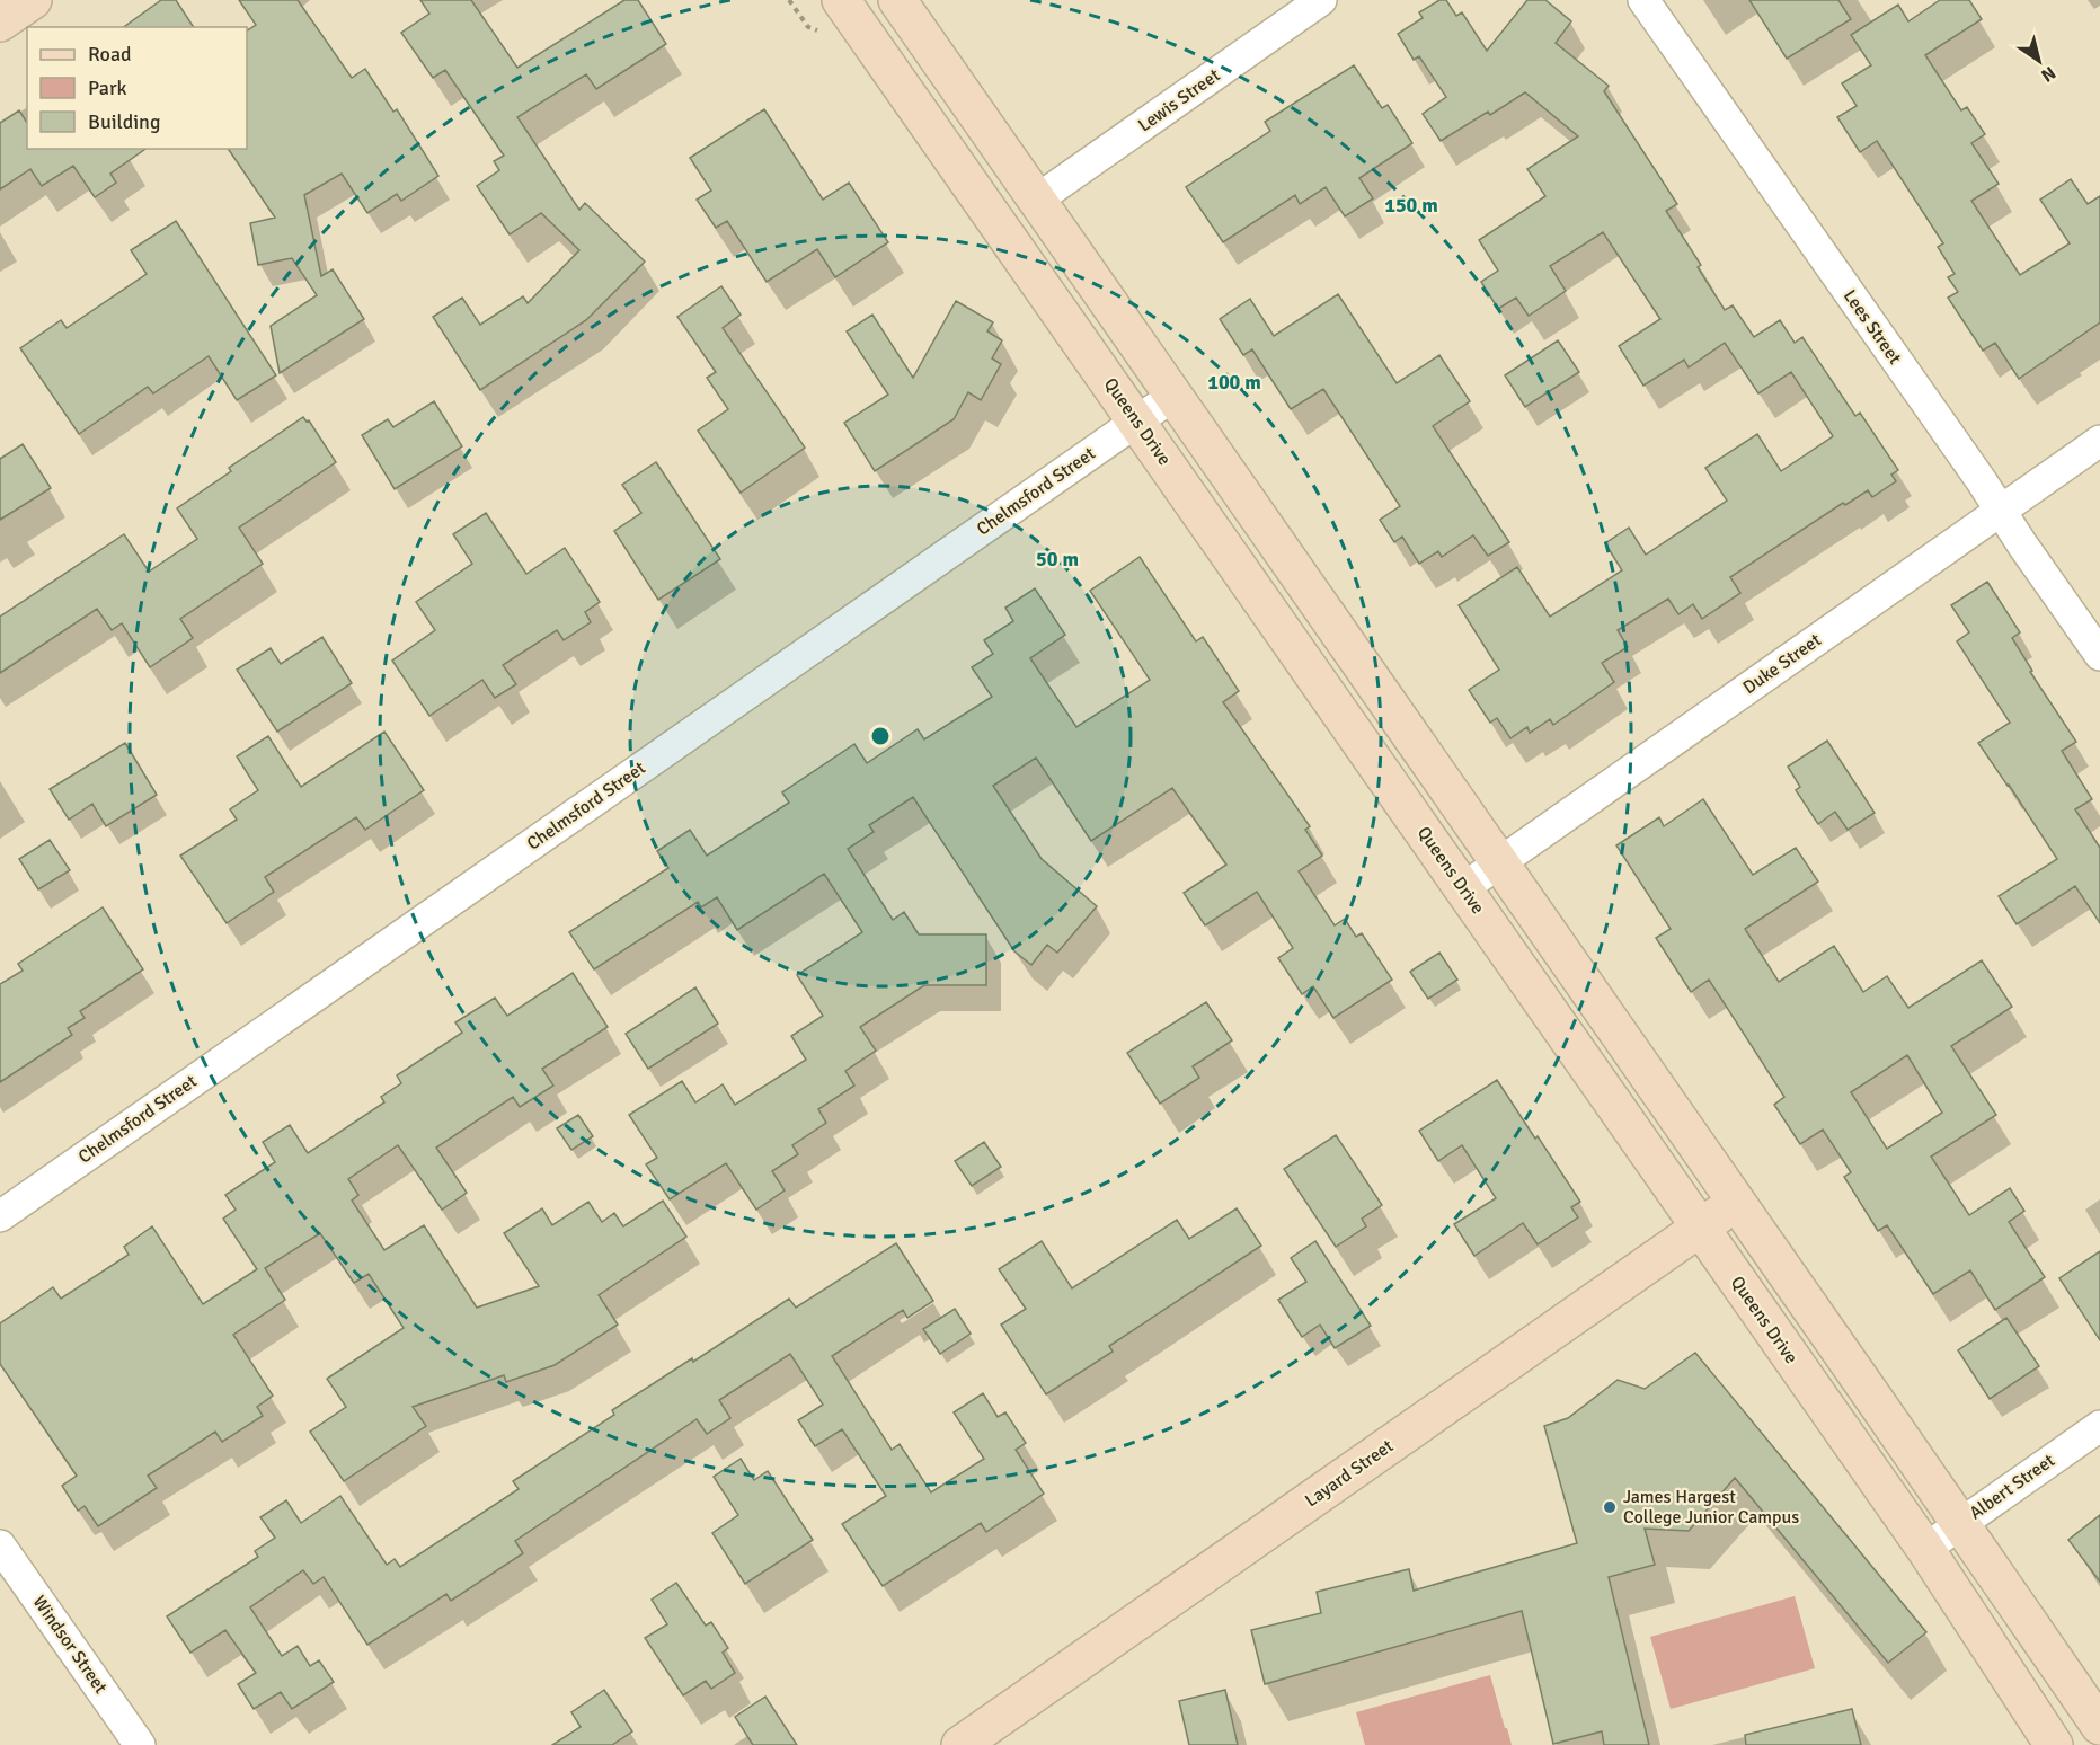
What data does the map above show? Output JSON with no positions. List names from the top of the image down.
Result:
{
  "streets": {
    "main road": ["Queens Drive", "Layard Street"],
    "street": [
      "Lewis Street",
      "Lees Street",
      "Chelmsford Street",
      "Duke Street",
      "Albert Street",
      "Windsor Street"
    ]
  },
  "crossings": [
    ["Lees Street", "Duke Street"],
    ["Queens Drive", "Chelmsford Street"],
    ["Queens Drive", "Duke Street"],
    ["Queens Drive", "Layard Street"],
    ["Queens Drive", "Albert Street"]
  ],
  "places": ["James Hargest College Junior Campus"],
  "legend": ["Road", "Park", "Building"],
  "north": "bottom right",
  "rings": ["150 m", "100 m", "50 m"]
}
